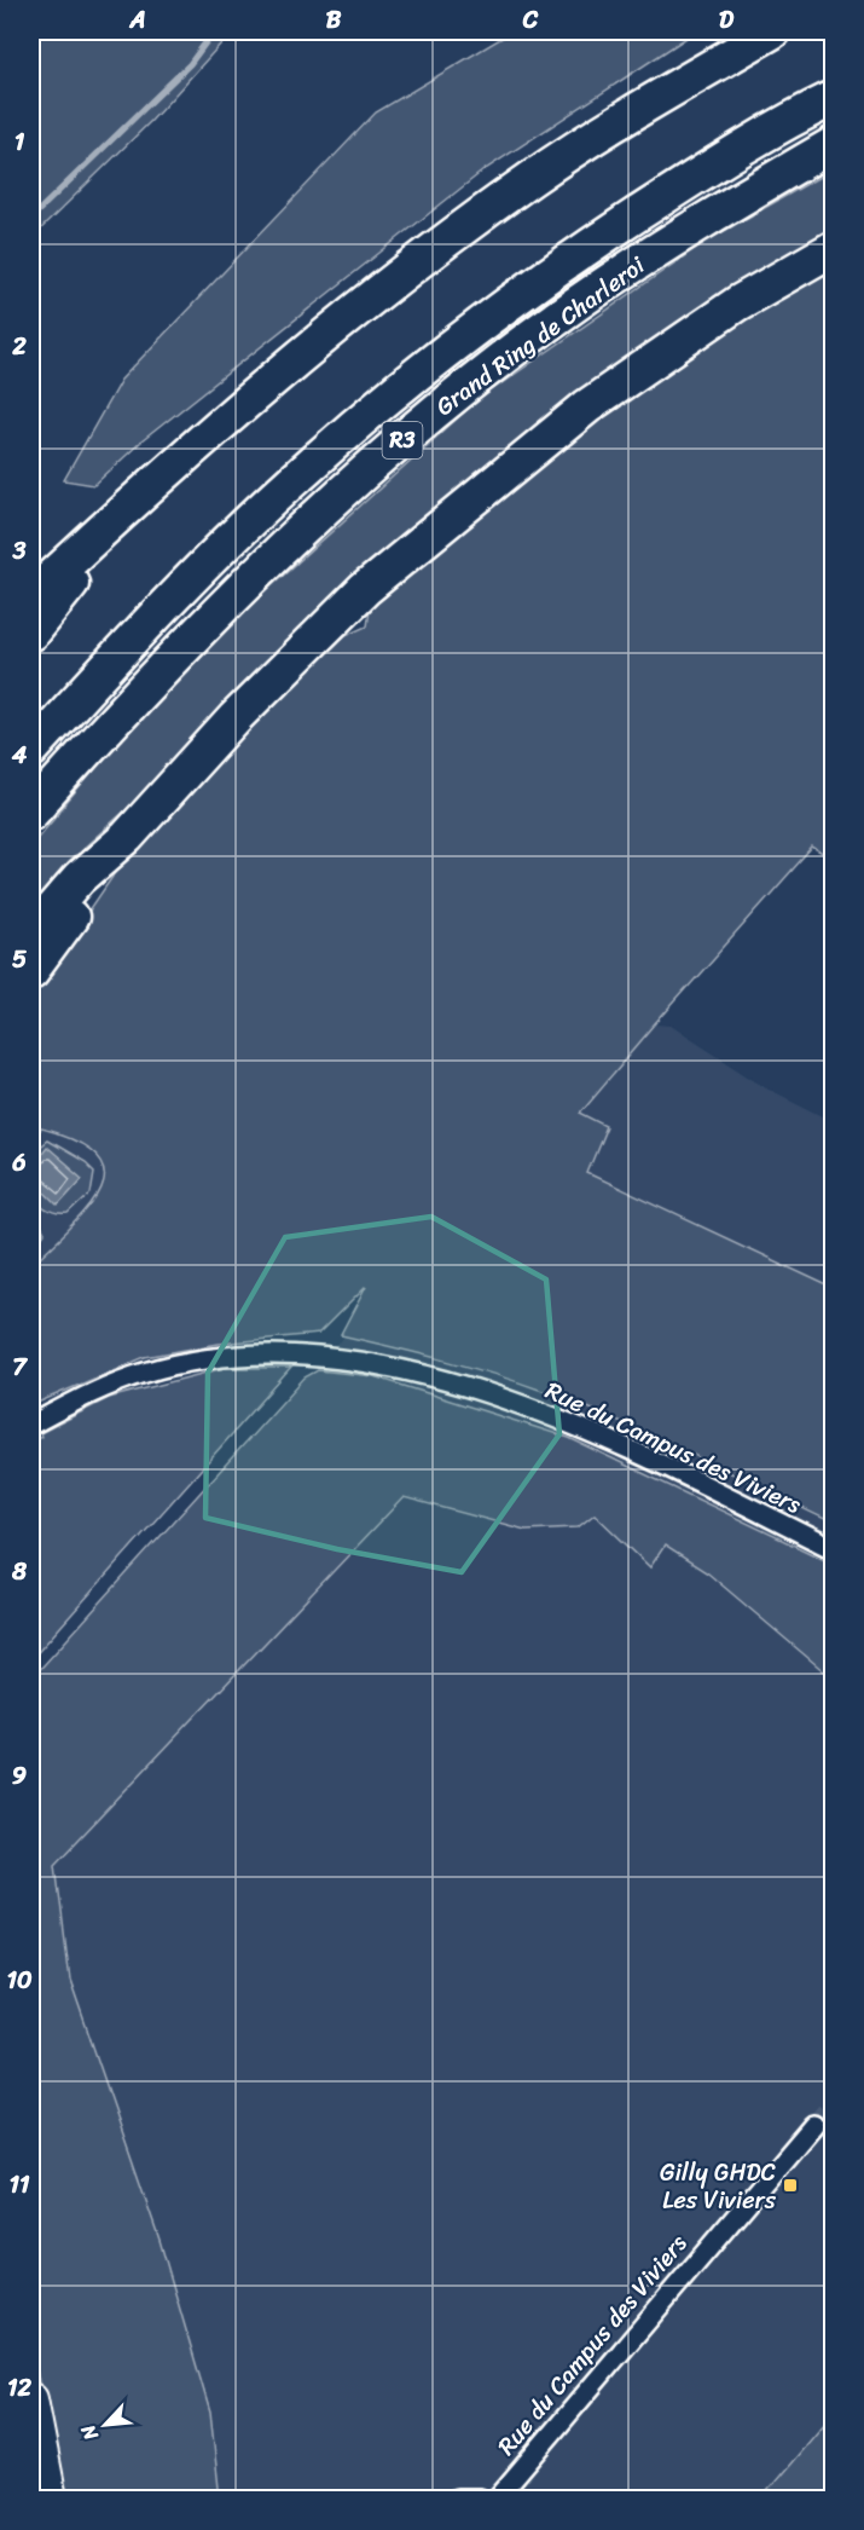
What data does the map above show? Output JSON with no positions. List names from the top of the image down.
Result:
{
  "streets": {
    "highway": ["Grand Ring de Charleroi", "R3"],
    "street": ["Rue du Campus des Viviers"]
  },
  "places": {
    "transit": ["Gilly GHDC Les Viviers"]
  },
  "north": "bottom left",
  "grid": {
    "columns": [
      "A",
      "B",
      "C",
      "D"
    ],
    "rows": [
      "1",
      "2",
      "3",
      "4",
      "5",
      "6",
      "7",
      "8",
      "9",
      "10",
      "11",
      "12"
    ]
  }
}
